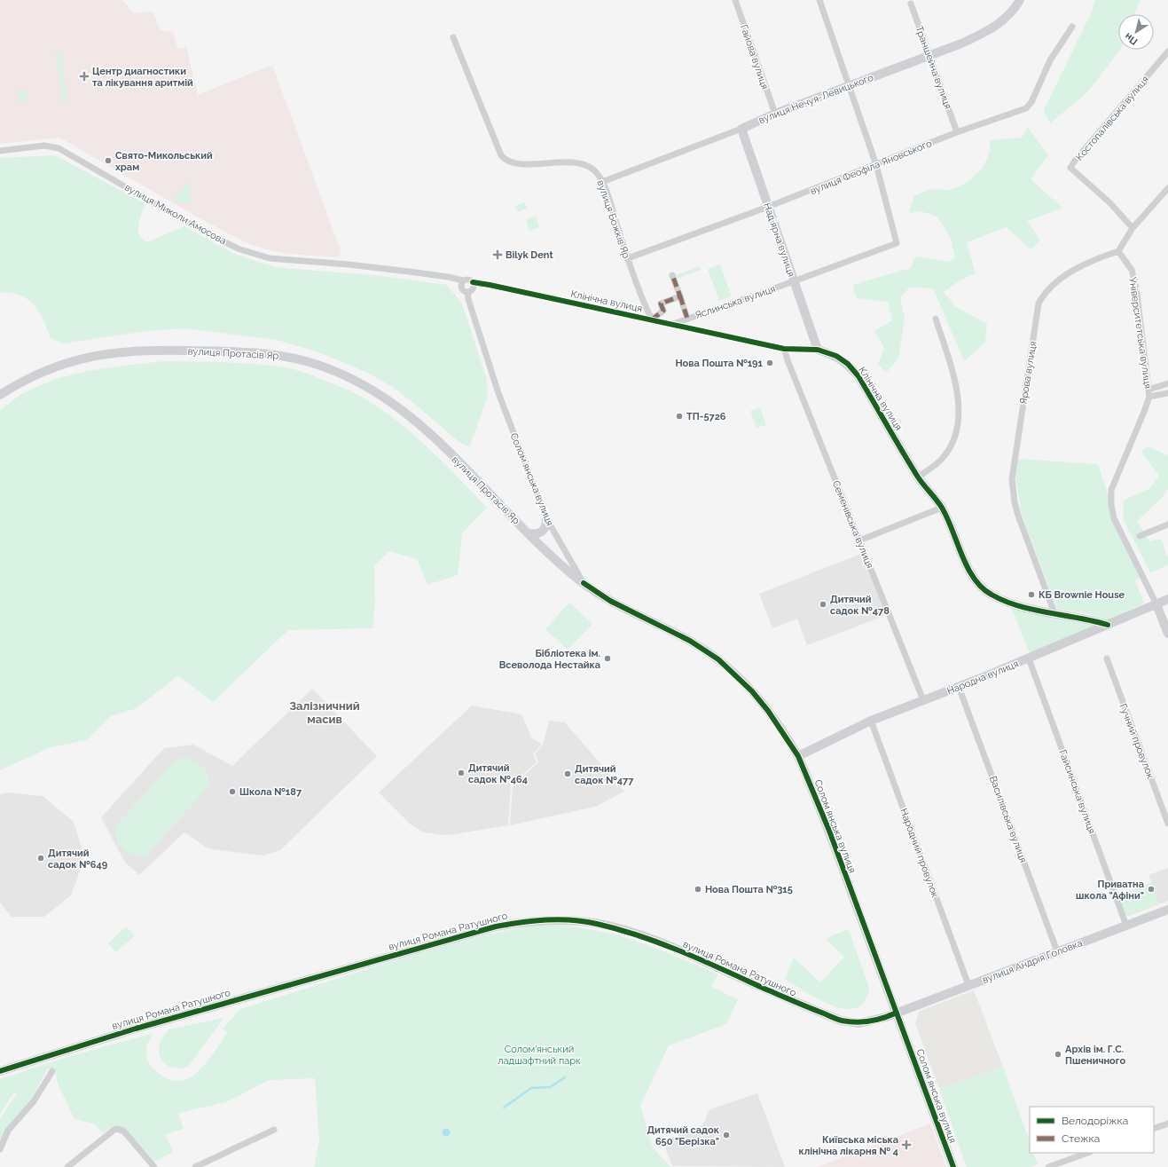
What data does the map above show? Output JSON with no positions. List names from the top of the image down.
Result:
{
  "streets": {
    "street": [
      "Гайова вулиця",
      "Траншейна вулиця",
      "вулиця Нечуя-Левицького",
      "Костопалівська вулиця",
      "вулиця Феофіла Яновського",
      "вулиця Миколи Амосова",
      "вулиця Божків Яр",
      "Надʼярна вулиця",
      "Клінічна вулиця",
      "Яслинська вулиця",
      "Університетська вулиця",
      "вулиця Протасів Яр",
      "Ярова вулиця",
      "Соломʼянська вулиця",
      "Семенівська вулиця",
      "Народна вулиця",
      "Гучний провулок",
      "Гайсинська вулиця",
      "Василівська вулиця",
      "Народний провулок",
      "вулиця Романа Ратушного",
      "вулиця Андрія Головка"
    ]
  },
  "crossings": [
    ["Гайова вулиця", "вулиця Нечуя-Левицького"],
    ["Траншейна вулиця", "вулиця Нечуя-Левицького"],
    ["Траншейна вулиця", "вулиця Феофіла Яновського"],
    ["вулиця Нечуя-Левицького", "вулиця Божків Яр"],
    ["вулиця Нечуя-Левицького", "Надʼярна вулиця"],
    ["вулиця Феофіла Яновського", "вулиця Божків Яр"],
    ["вулиця Феофіла Яновського", "Надʼярна вулиця"],
    ["вулиця Феофіла Яновського", "Яслинська вулиця"],
    ["вулиця Миколи Амосова", "Клінічна вулиця"],
    ["вулиця Миколи Амосова", "Соломʼянська вулиця"],
    ["вулиця Божків Яр", "Клінічна вулиця"],
    ["Надʼярна вулиця", "Клінічна вулиця"],
    ["Надʼярна вулиця", "Яслинська вулиця"],
    ["Клінічна вулиця", "Яслинська вулиця"],
    ["Клінічна вулиця", "Ярова вулиця"],
    ["Клінічна вулиця", "Соломʼянська вулиця"],
    ["Клінічна вулиця", "Семенівська вулиця"],
    ["Клінічна вулиця", "Народна вулиця"],
    ["Університетська вулиця", "Ярова вулиця"],
    ["Університетська вулиця", "Народна вулиця"],
    ["вулиця Протасів Яр", "Соломʼянська вулиця"],
    ["Соломʼянська вулиця", "Народна вулиця"],
    ["Соломʼянська вулиця", "вулиця Романа Ратушного"],
    ["Соломʼянська вулиця", "вулиця Андрія Головка"],
    ["Семенівська вулиця", "Народна вулиця"],
    ["Народна вулиця", "Гайсинська вулиця"],
    ["Народна вулиця", "Василівська вулиця"],
    ["Народна вулиця", "Народний провулок"],
    ["Гайсинська вулиця", "вулиця Андрія Головка"],
    ["Василівська вулиця", "вулиця Андрія Головка"],
    ["Народний провулок", "вулиця Андрія Головка"],
    ["вулиця Романа Ратушного", "вулиця Андрія Головка"]
  ],
  "districts": ["Залізничний масив"],
  "parks": ["Солом'янський ладшафтний парк"],
  "places": {
    "health": ["Центр диагностики та лікування аритмій", "Bilyk Dent", "Київська міська клінічна лікарня № 4"],
    "other": [
      "Свято-Микольський храм",
      "Нова Пошта №191",
      "ТП-5726",
      "КБ Brownie House",
      "Дитячий садок №478",
      "Бібліотека ім. Всеволода Нестайка",
      "Дитячий садок №464",
      "Дитячий садок №477",
      "Школа №187",
      "Дитячий садок №649",
      "Нова Пошта №315",
      "Приватна школа \"Афіни\"",
      "Архів ім. Г.С. Пшеничного",
      "Дитячий садок 650 \"Берізка\""
    ]
  },
  "legend": ["Велодоріжка", "Стежка"],
  "north": "bottom left"
}
